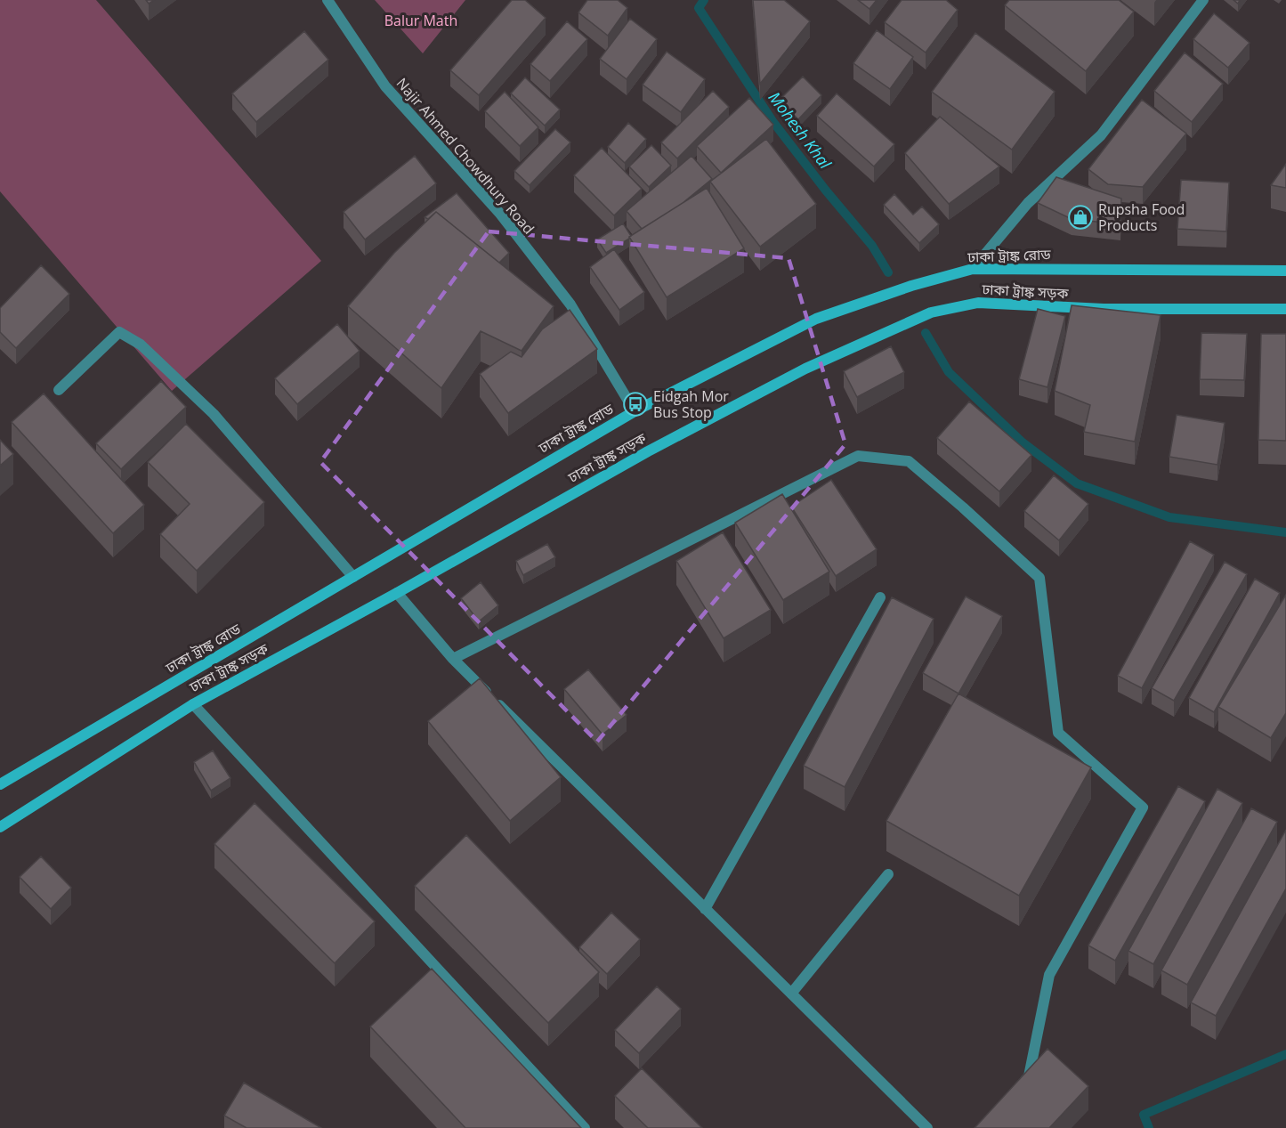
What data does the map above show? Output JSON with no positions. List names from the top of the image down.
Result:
{
  "streets": {
    "main road": ["ঢাকা ট্রাঙ্ক রোড", "ঢাকা ট্রাঙ্ক সড়ক"],
    "street": ["Najir Ahmed Chowdhury Road"]
  },
  "crossings": [
    ["Najir Ahmed Chowdhury Road", "ঢাকা ট্রাঙ্ক রোড"]
  ],
  "water": ["Mohesh Khal"],
  "parks": ["Balur Math"],
  "places": {
    "shop": ["Rupsha Food Products"],
    "bus stop": ["Eidgah Mor Bus Stop"]
  }
}
